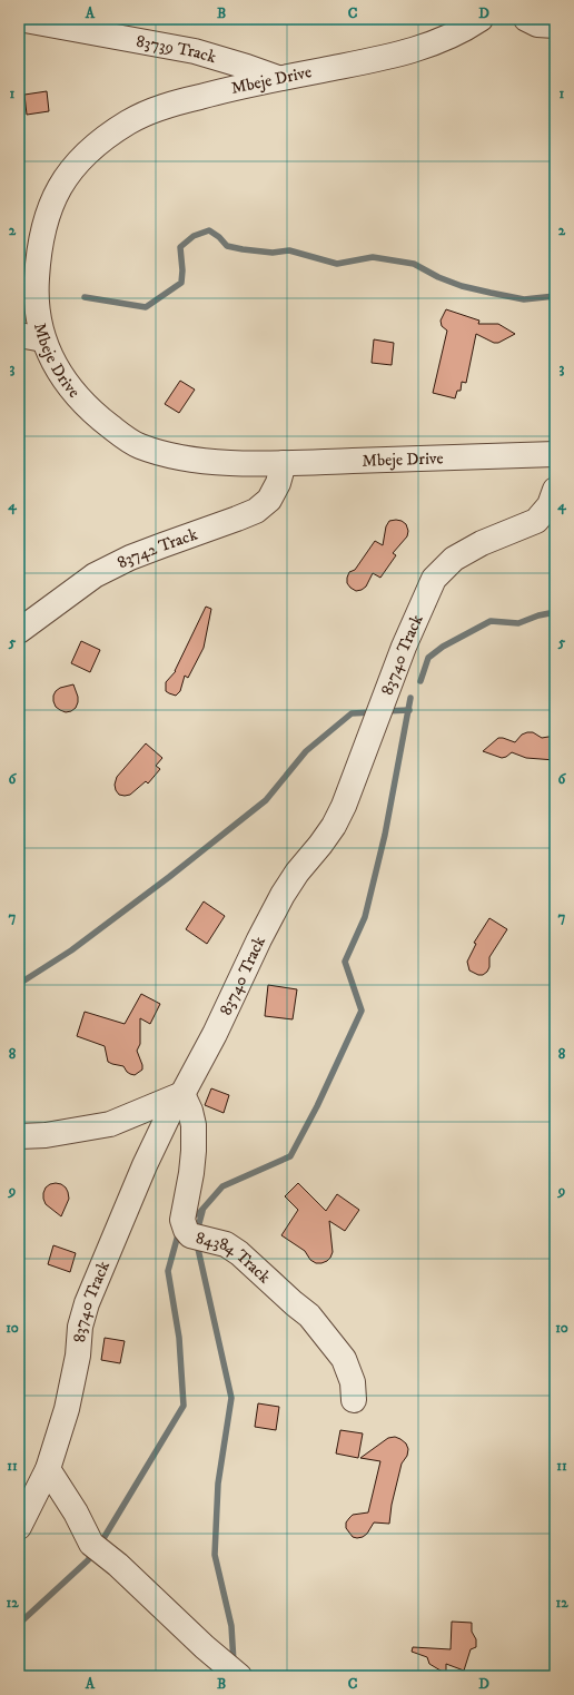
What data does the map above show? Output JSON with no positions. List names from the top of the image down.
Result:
{
  "streets": {
    "street": [
      "83739 Track",
      "Mbeje Drive",
      "83742 Track",
      "83740 Track",
      "84384 Track"
    ]
  },
  "crossings": [
    ["83739 Track", "Mbeje Drive"],
    ["Mbeje Drive", "83742 Track"],
    ["83740 Track", "84384 Track"]
  ],
  "grid": {
    "columns": [
      "A",
      "B",
      "C",
      "D"
    ],
    "rows": [
      "1",
      "2",
      "3",
      "4",
      "5",
      "6",
      "7",
      "8",
      "9",
      "10",
      "11",
      "12"
    ]
  }
}
